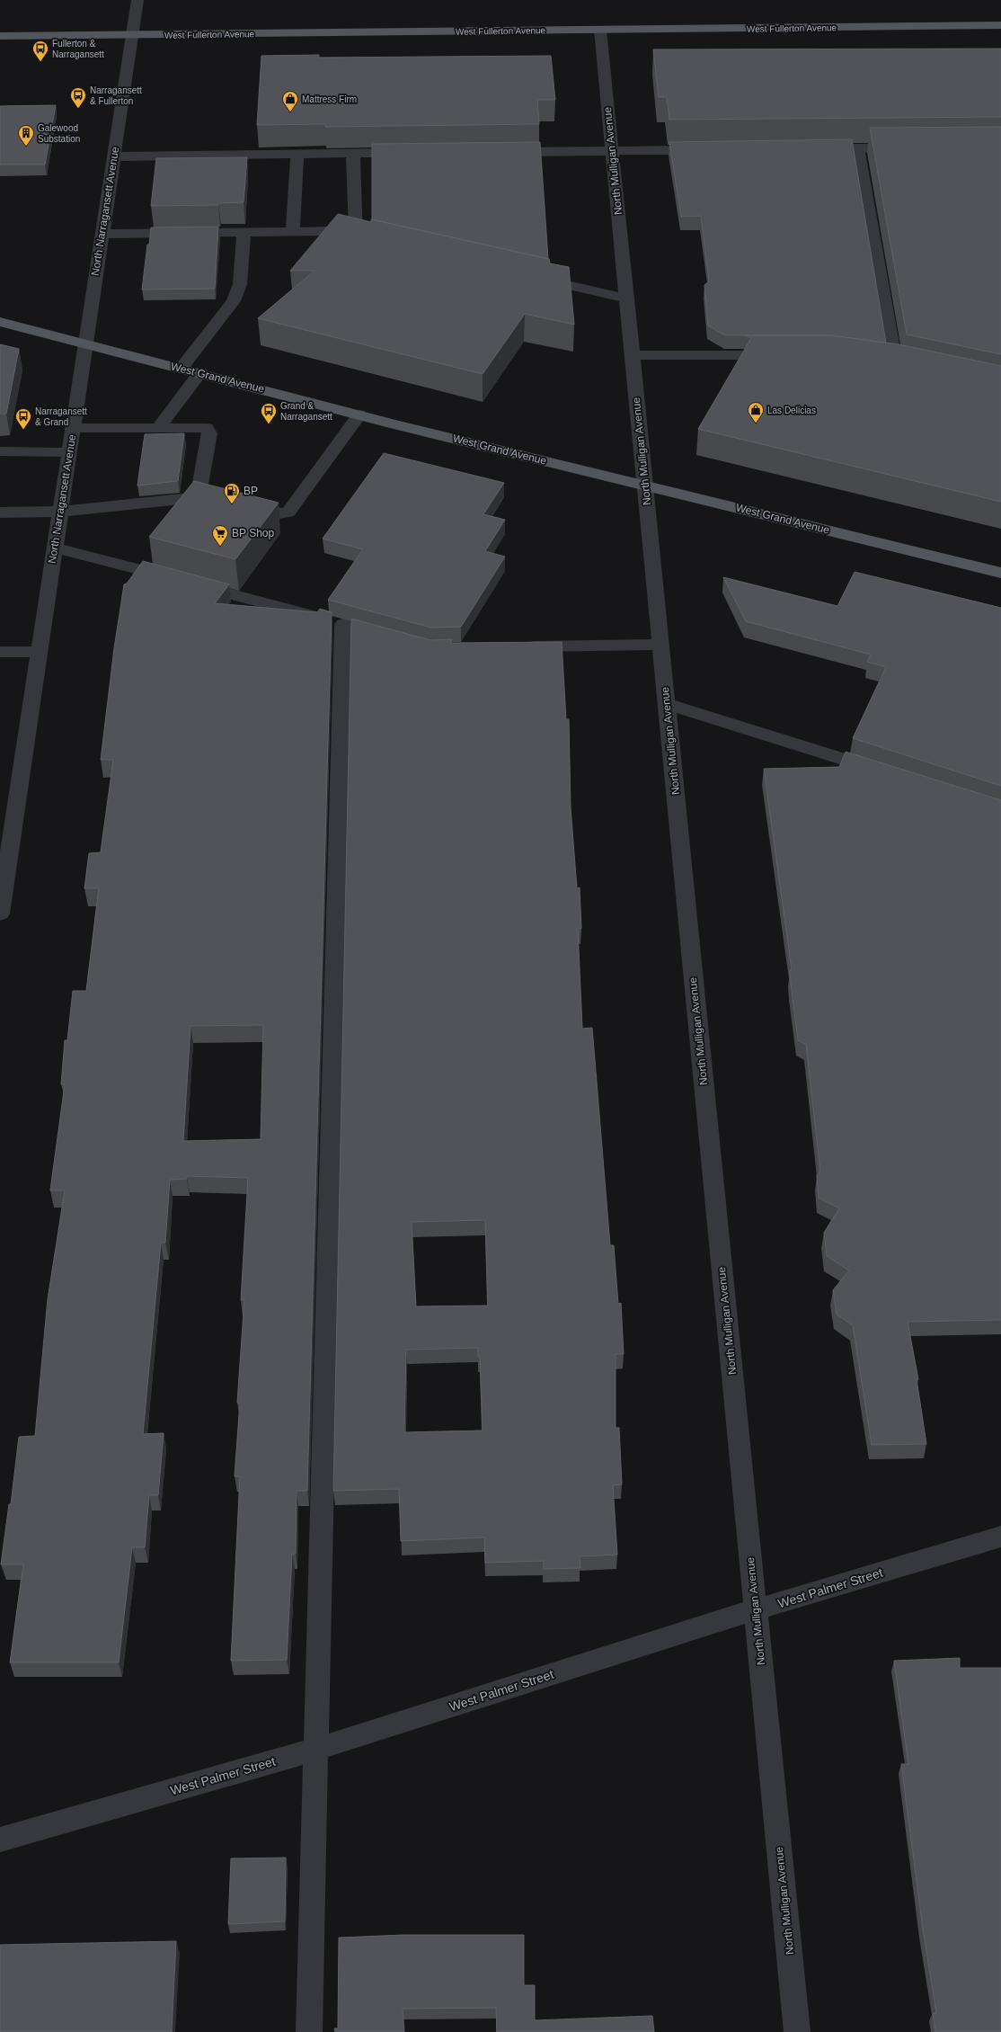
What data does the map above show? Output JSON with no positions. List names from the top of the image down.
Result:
{
  "streets": {
    "main road": ["West Fullerton Avenue", "West Grand Avenue"],
    "street": ["North Mulligan Avenue", "North Narragansett Avenue", "West Palmer Street"]
  },
  "crossings": [
    ["West Fullerton Avenue", "North Mulligan Avenue"],
    ["West Fullerton Avenue", "North Narragansett Avenue"],
    ["North Mulligan Avenue", "West Grand Avenue"],
    ["North Mulligan Avenue", "West Palmer Street"],
    ["North Narragansett Avenue", "West Grand Avenue"]
  ],
  "places": {
    "bus stop": [
      "Fullerton & Narragansett",
      "Narragansett & Fullerton",
      "Grand & Narragansett",
      "Narragansett & Grand"
    ],
    "shop": ["Mattress Firm", "Las Delicias"],
    "building": ["Galewood Substation"],
    "fuel station": ["BP"],
    "supermarket": ["BP Shop"]
  }
}
